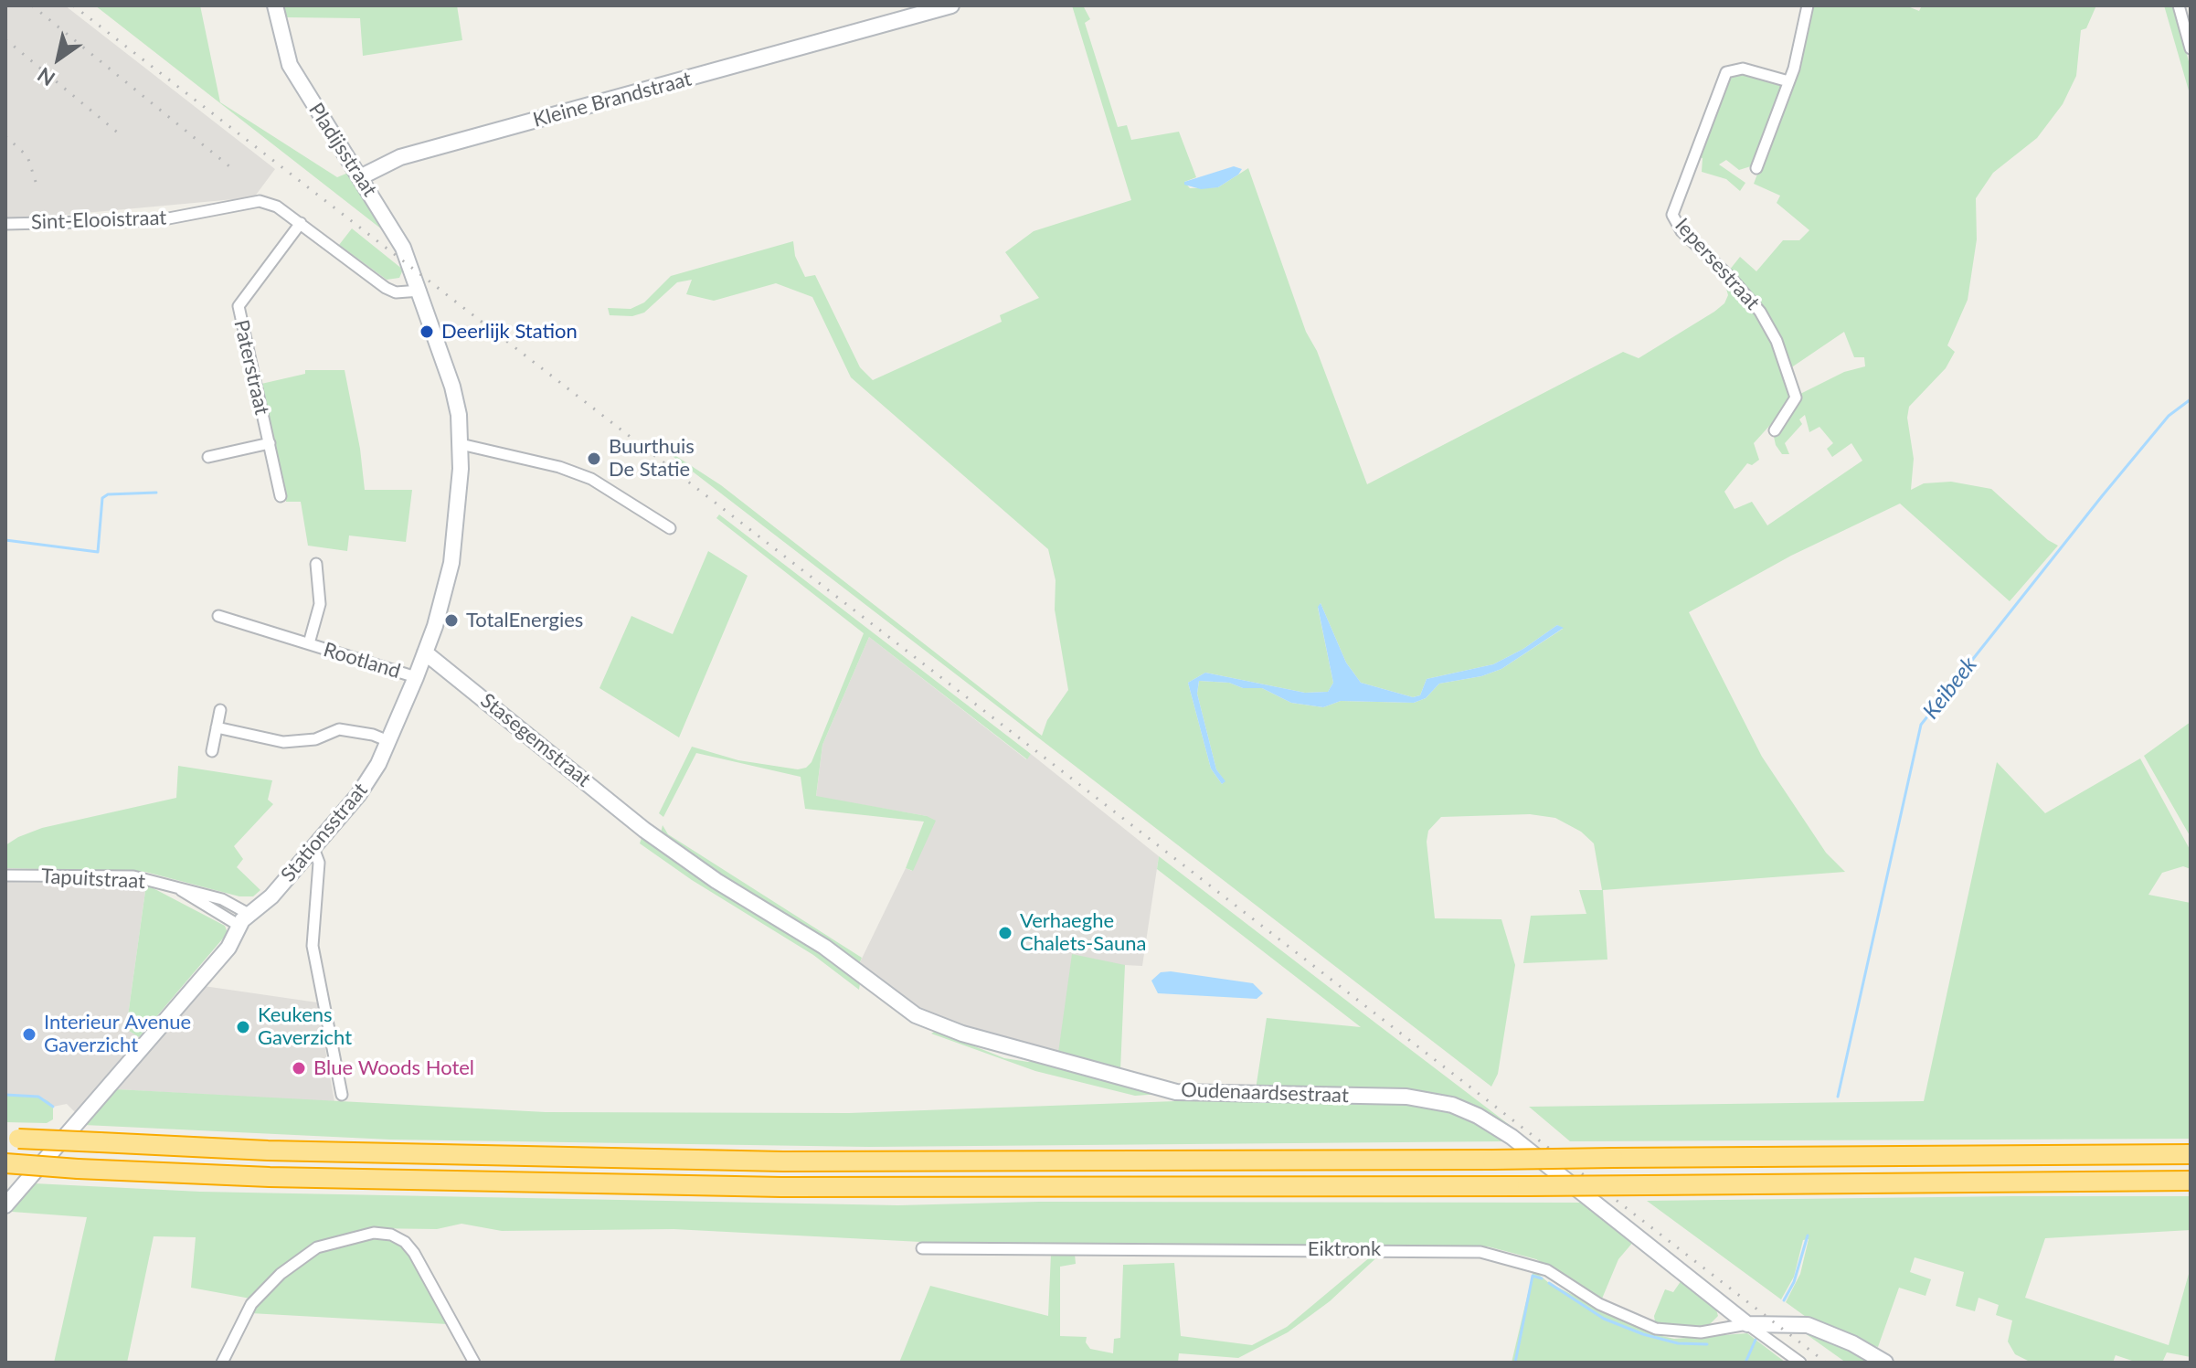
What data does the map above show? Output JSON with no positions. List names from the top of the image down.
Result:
{
  "streets": {
    "street": [
      "Kleine Brandstraat",
      "Pladijsstraat",
      "Sint-Elooistraat",
      "Iepersestraat",
      "Paterstraat",
      "Rootland",
      "Stasegemstraat",
      "Stationsstraat",
      "Tapuitstraat",
      "Oudenaardsestraat",
      "Eiktronk"
    ]
  },
  "crossings": [
    ["Kleine Brandstraat", "Pladijsstraat"],
    ["Pladijsstraat", "Stationsstraat"],
    ["Sint-Elooistraat", "Paterstraat"],
    ["Rootland", "Stationsstraat"],
    ["Stasegemstraat", "Stationsstraat"],
    ["Stasegemstraat", "Oudenaardsestraat"],
    ["Stationsstraat", "Tapuitstraat"],
    ["Oudenaardsestraat", "Eiktronk"]
  ],
  "water": ["Keibeek"],
  "places": [
    "Deerlijk Station",
    "Buurthuis De Statie",
    "TotalEnergies",
    "Verhaeghe Chalets-Sauna",
    "Keukens Gaverzicht",
    "Interieur Avenue Gaverzicht",
    "Blue Woods Hotel"
  ],
  "north": "bottom left"
}
